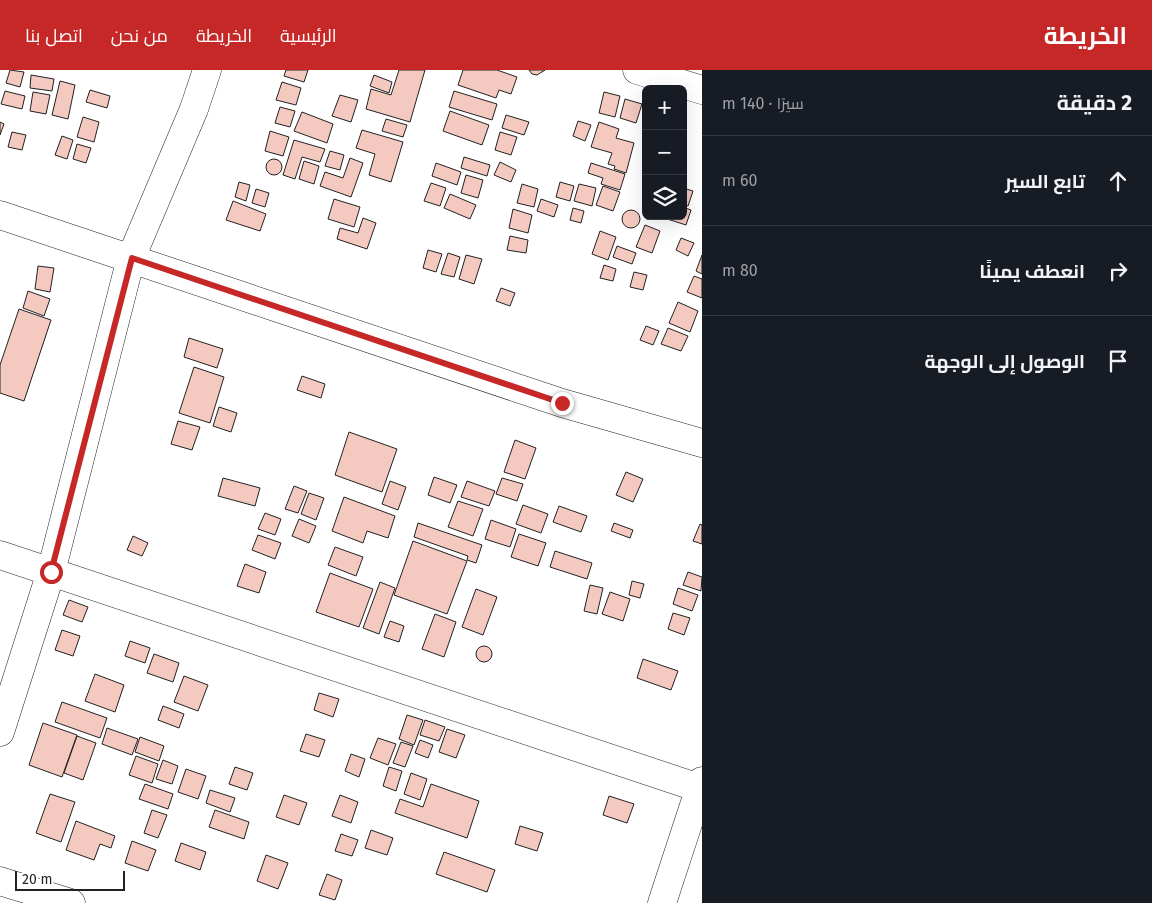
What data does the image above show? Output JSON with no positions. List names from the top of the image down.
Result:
{
  "scale_bar": "20 m",
  "page": {
    "header": "الخريطة",
    "nav": [
      "الرئيسية",
      "الخريطة",
      "من نحن",
      "اتصل بنا"
    ],
    "heading": ["2 دقيقة", "سيرًا · 140 m"],
    "map_buttons": ["+", "−"],
    "list": [
      ["تابع السير", "60 m"],
      ["انعطف يمينًا", "80 m"],
      "الوصول إلى الوجهة"
    ],
    "scale": "20 m"
  }
}
